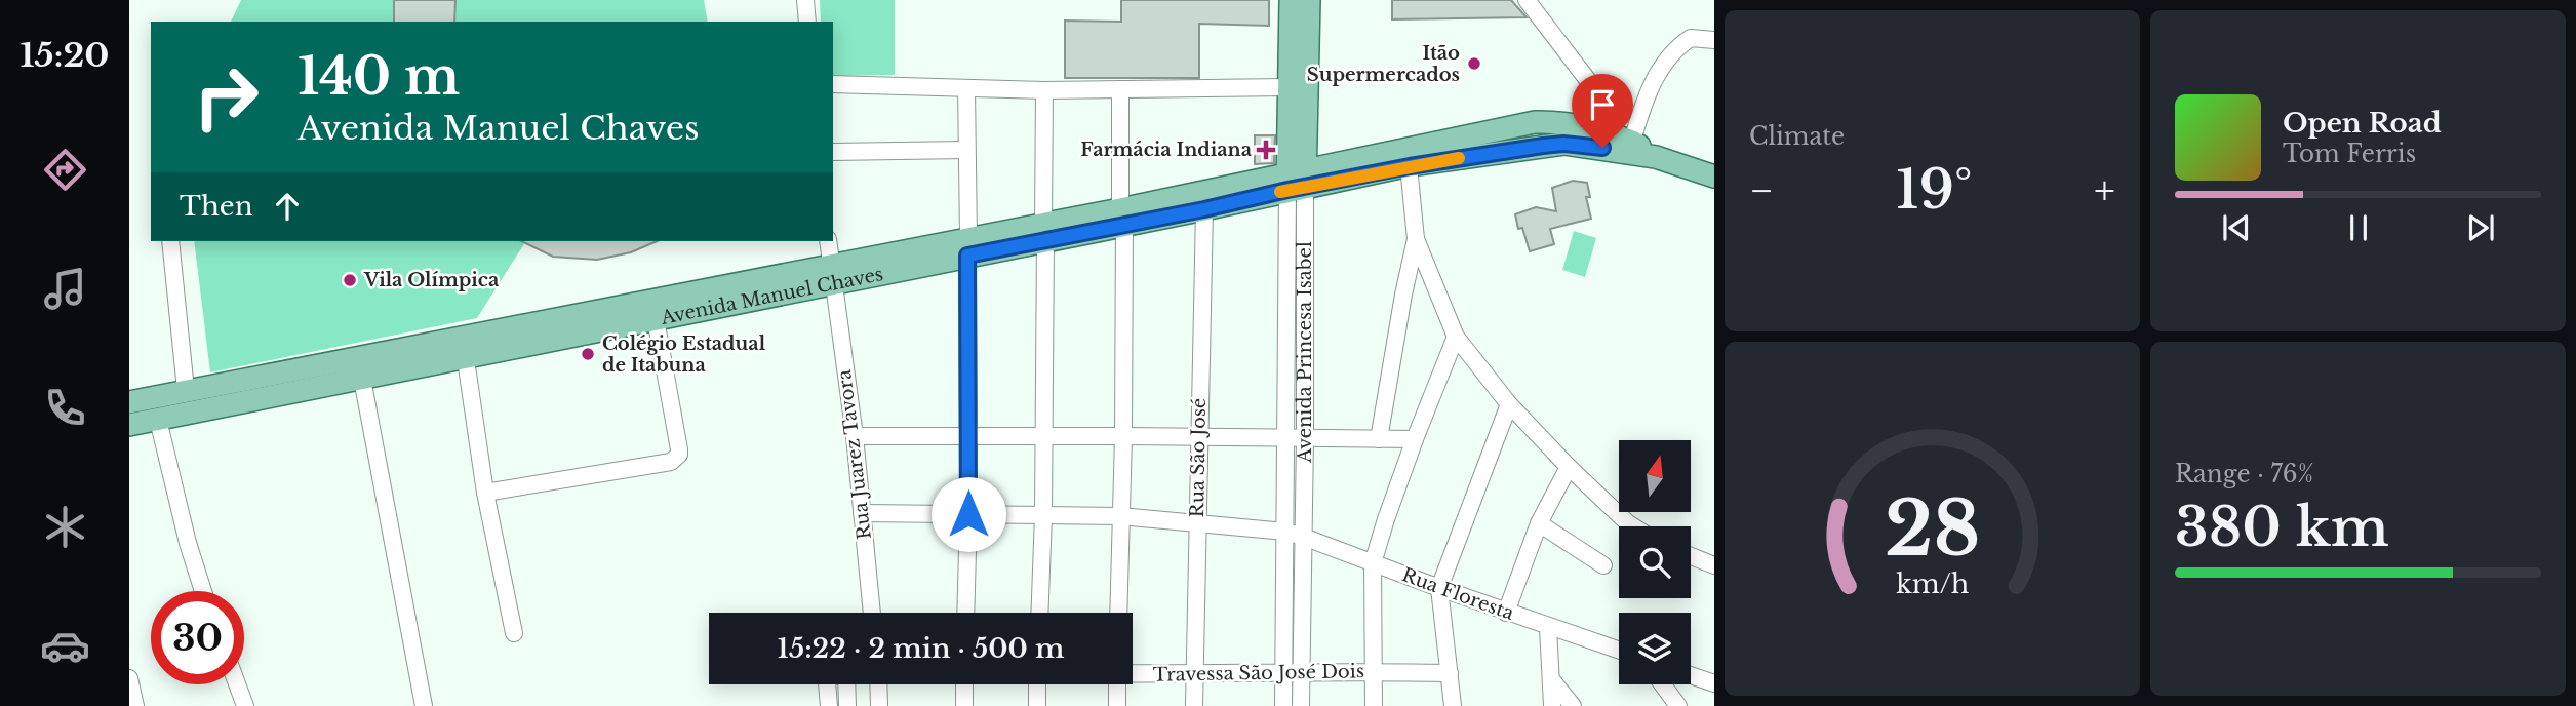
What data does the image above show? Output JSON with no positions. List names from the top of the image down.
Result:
{
  "streets": {
    "main road": ["Avenida Manuel Chaves", "Avenida Princesa Isabel"],
    "street": [
      "Rua Juarez Tavora",
      "Rua São José",
      "Rua Floresta",
      "Travessa São José Dois"
    ]
  },
  "crossings": [
    ["Avenida Manuel Chaves", "Avenida Princesa Isabel"],
    ["Avenida Manuel Chaves", "Rua Juarez Tavora"],
    ["Avenida Manuel Chaves", "Rua São José"],
    ["Avenida Princesa Isabel", "Rua Floresta"],
    ["Avenida Princesa Isabel", "Travessa São José Dois"],
    ["Rua Juarez Tavora", "Rua Floresta"],
    ["Rua São José", "Rua Floresta"],
    ["Rua São José", "Travessa São José Dois"]
  ],
  "places": {
    "other": ["Itão Supermercados", "Vila Olímpica", "Colégio Estadual de Itabuna"],
    "health": ["Farmácia Indiana"]
  },
  "north": "top",
  "page": {
    "tabs": "15:20",
    "tile": [
      "Climate",
      ["Range · 76%", "380 km"]
    ],
    "turn": ["140 m", "Avenida Manuel Chaves"],
    "song": ["Open Road", "Tom Ferris"],
    "heat": ["−", "19°", "+"],
    "then": "Then",
    "limit": "30",
    "trip": "15:22 · 2 min · 500 m",
    "gauge": ["28", "km/h"]
  }
}
